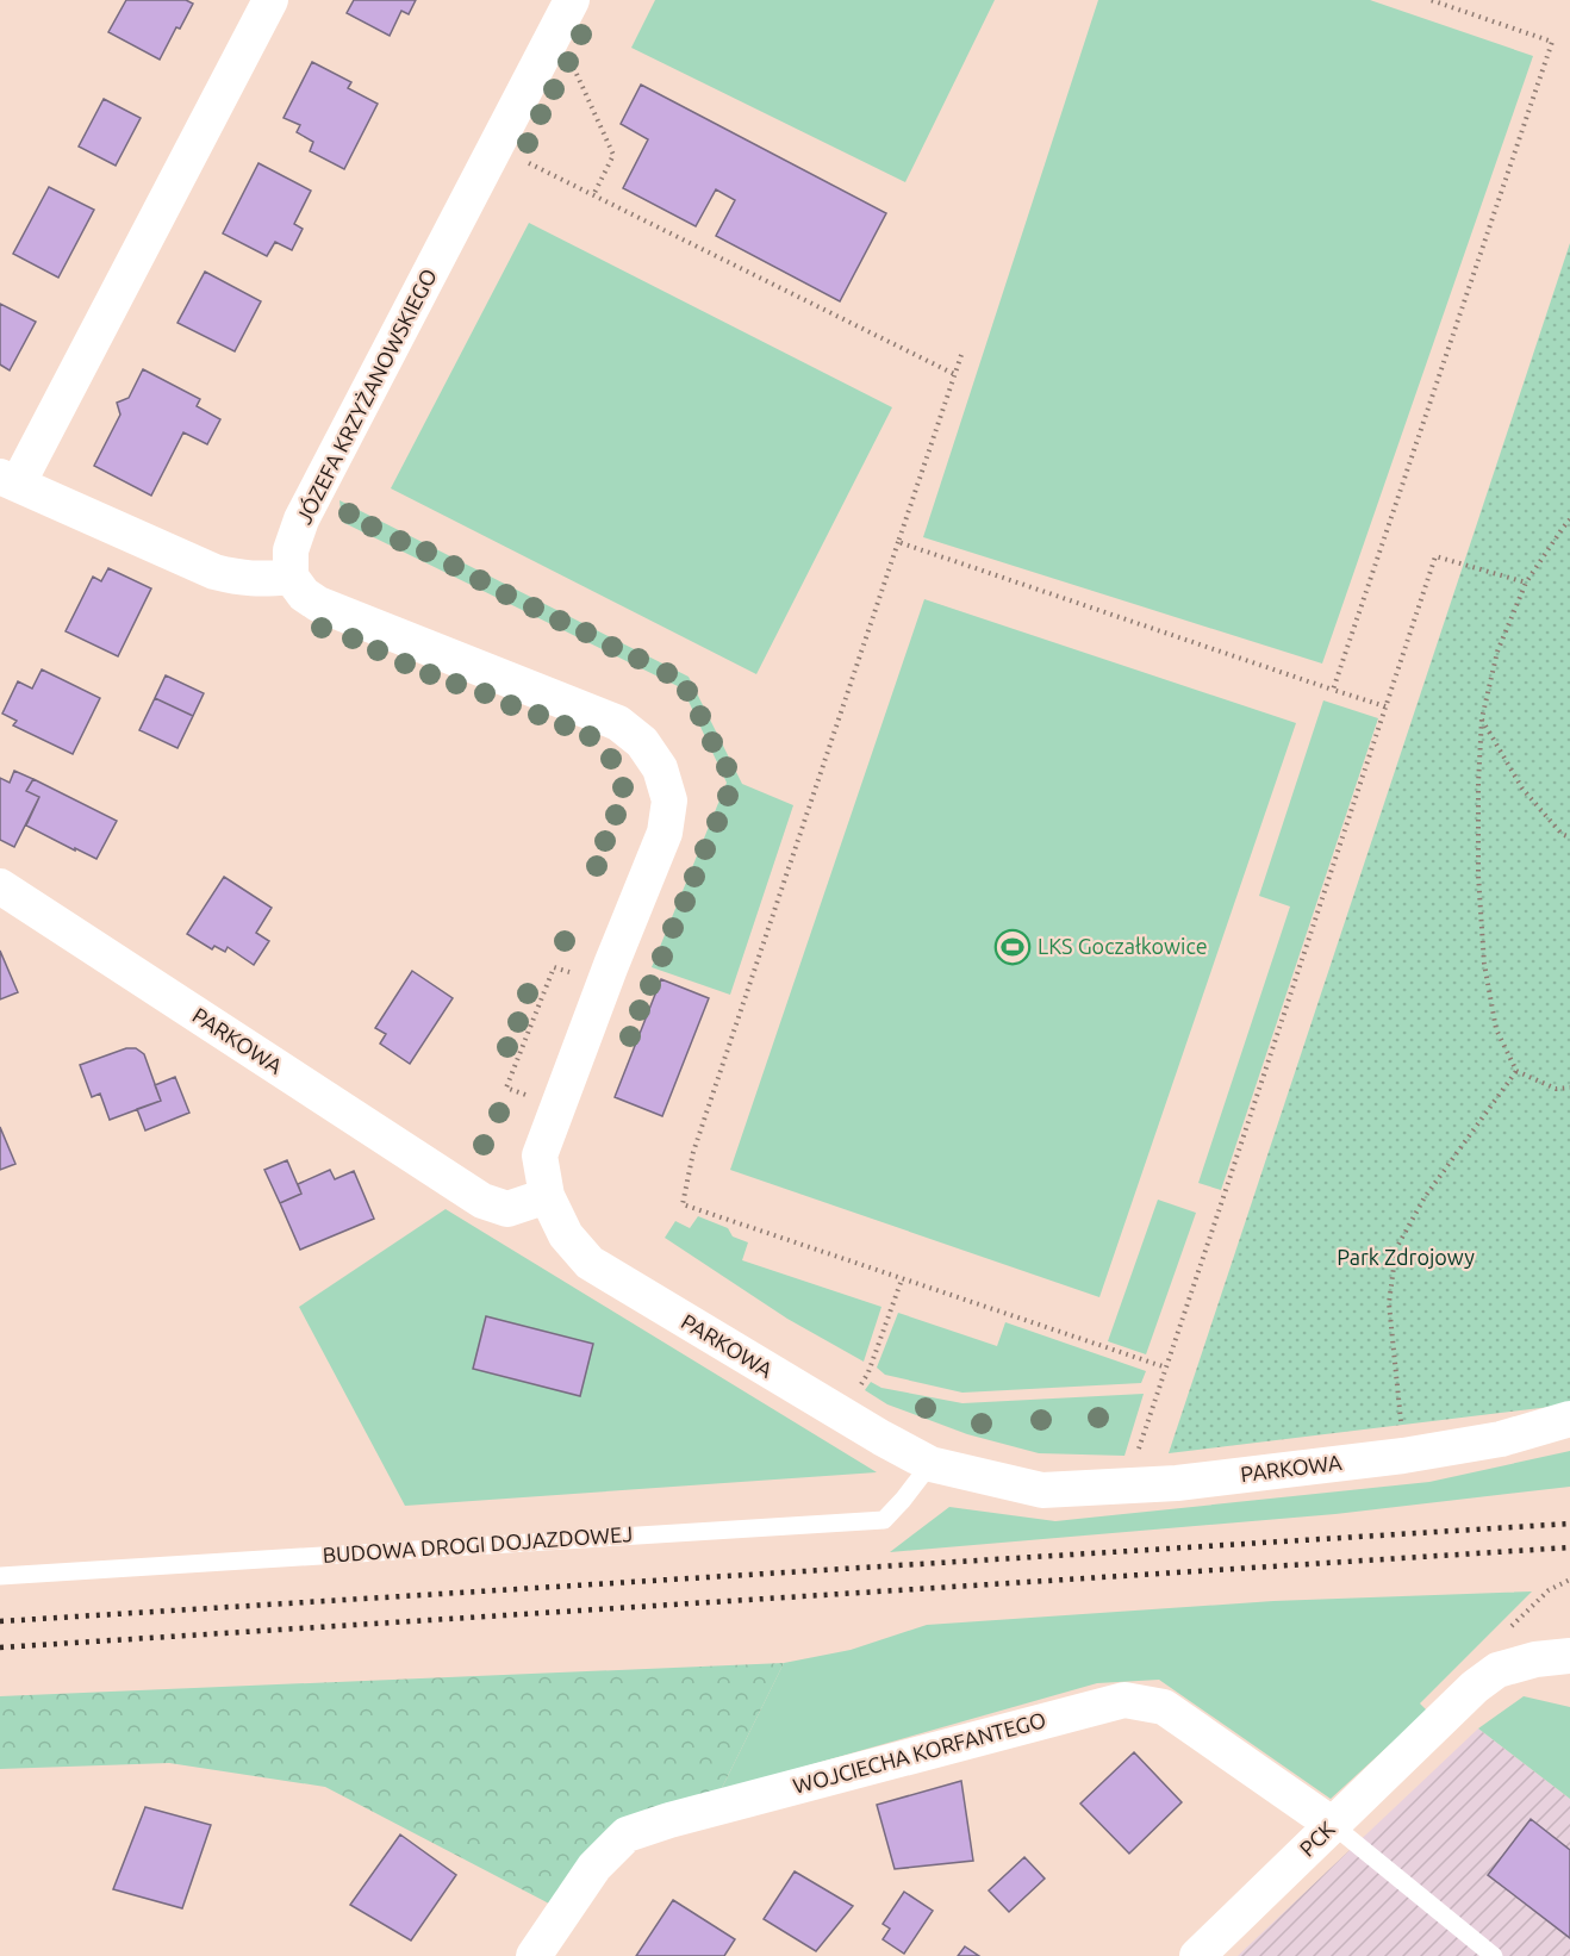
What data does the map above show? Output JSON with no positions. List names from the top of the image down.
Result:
{
  "streets": {
    "street": [
      "JÓZEFA KRZYŻANOWSKIEGO",
      "PARKOWA",
      "WOJCIECHA KORFANTEGO",
      "PCK"
    ],
    "lane": ["BUDOWA DROGI DOJAZDOWEJ"]
  },
  "crossings": [
    ["PARKOWA", "BUDOWA DROGI DOJAZDOWEJ"],
    ["WOJCIECHA KORFANTEGO", "PCK"]
  ],
  "parks": ["Park Zdrojowy"],
  "places": {
    "sports": ["LKS Goczałkowice"]
  }
}
